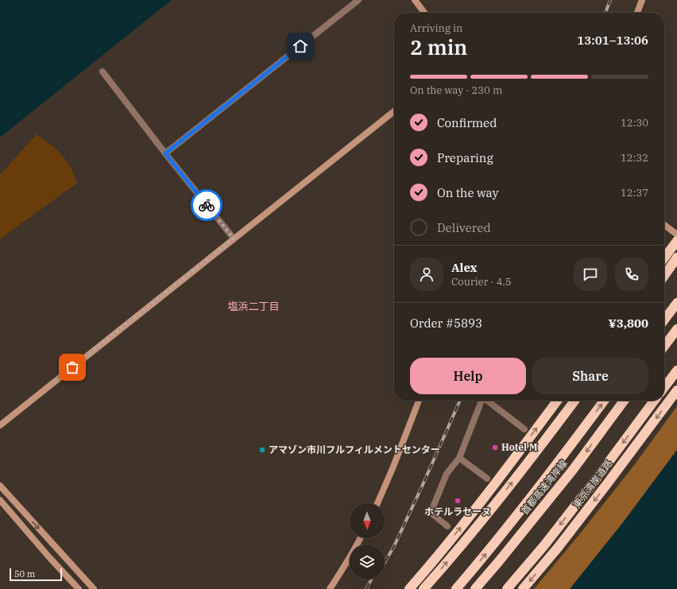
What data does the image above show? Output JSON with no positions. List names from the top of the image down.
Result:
{
  "streets": {
    "highway": ["東京湾岸道路", "首都高速湾岸線"]
  },
  "districts": ["塩浜二丁目"],
  "places": ["Hotel M", "アマゾン市川フルフィルメントセンター", "ホテルラセーヌ"],
  "scale_bar": "50 m",
  "north": "bottom",
  "page": {
    "heading": ["2 min", "Arriving in", "13:01–13:06"],
    "panel": [
      "Alex",
      "Courier · 4.5",
      "Order #5893",
      "¥3,800"
    ],
    "bar": "On the way · 230 m",
    "list": [
      ["Confirmed", "12:30"],
      ["Preparing", "12:32"],
      ["On the way", "12:37"],
      "Delivered"
    ],
    "buttons": ["Help", "Share"],
    "scale": "50 m"
  }
}
